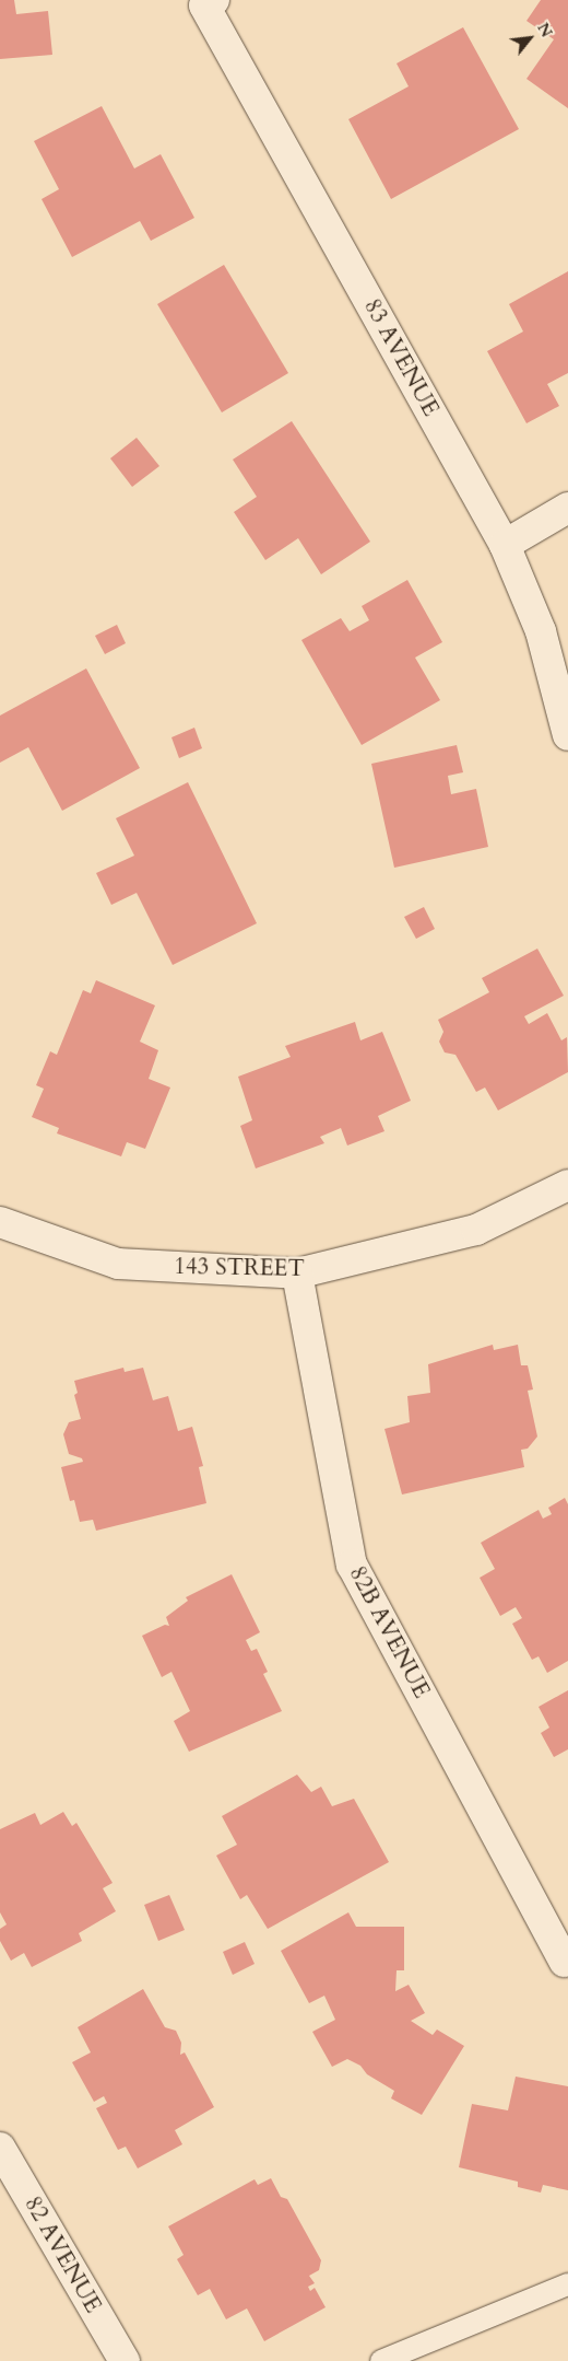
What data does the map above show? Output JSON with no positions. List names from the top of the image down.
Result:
{
  "streets": {
    "street": [
      "83 AVENUE",
      "143 STREET",
      "82B AVENUE",
      "82 AVENUE"
    ]
  },
  "crossings": [
    ["143 STREET", "82B AVENUE"]
  ],
  "north": "top right"
}
